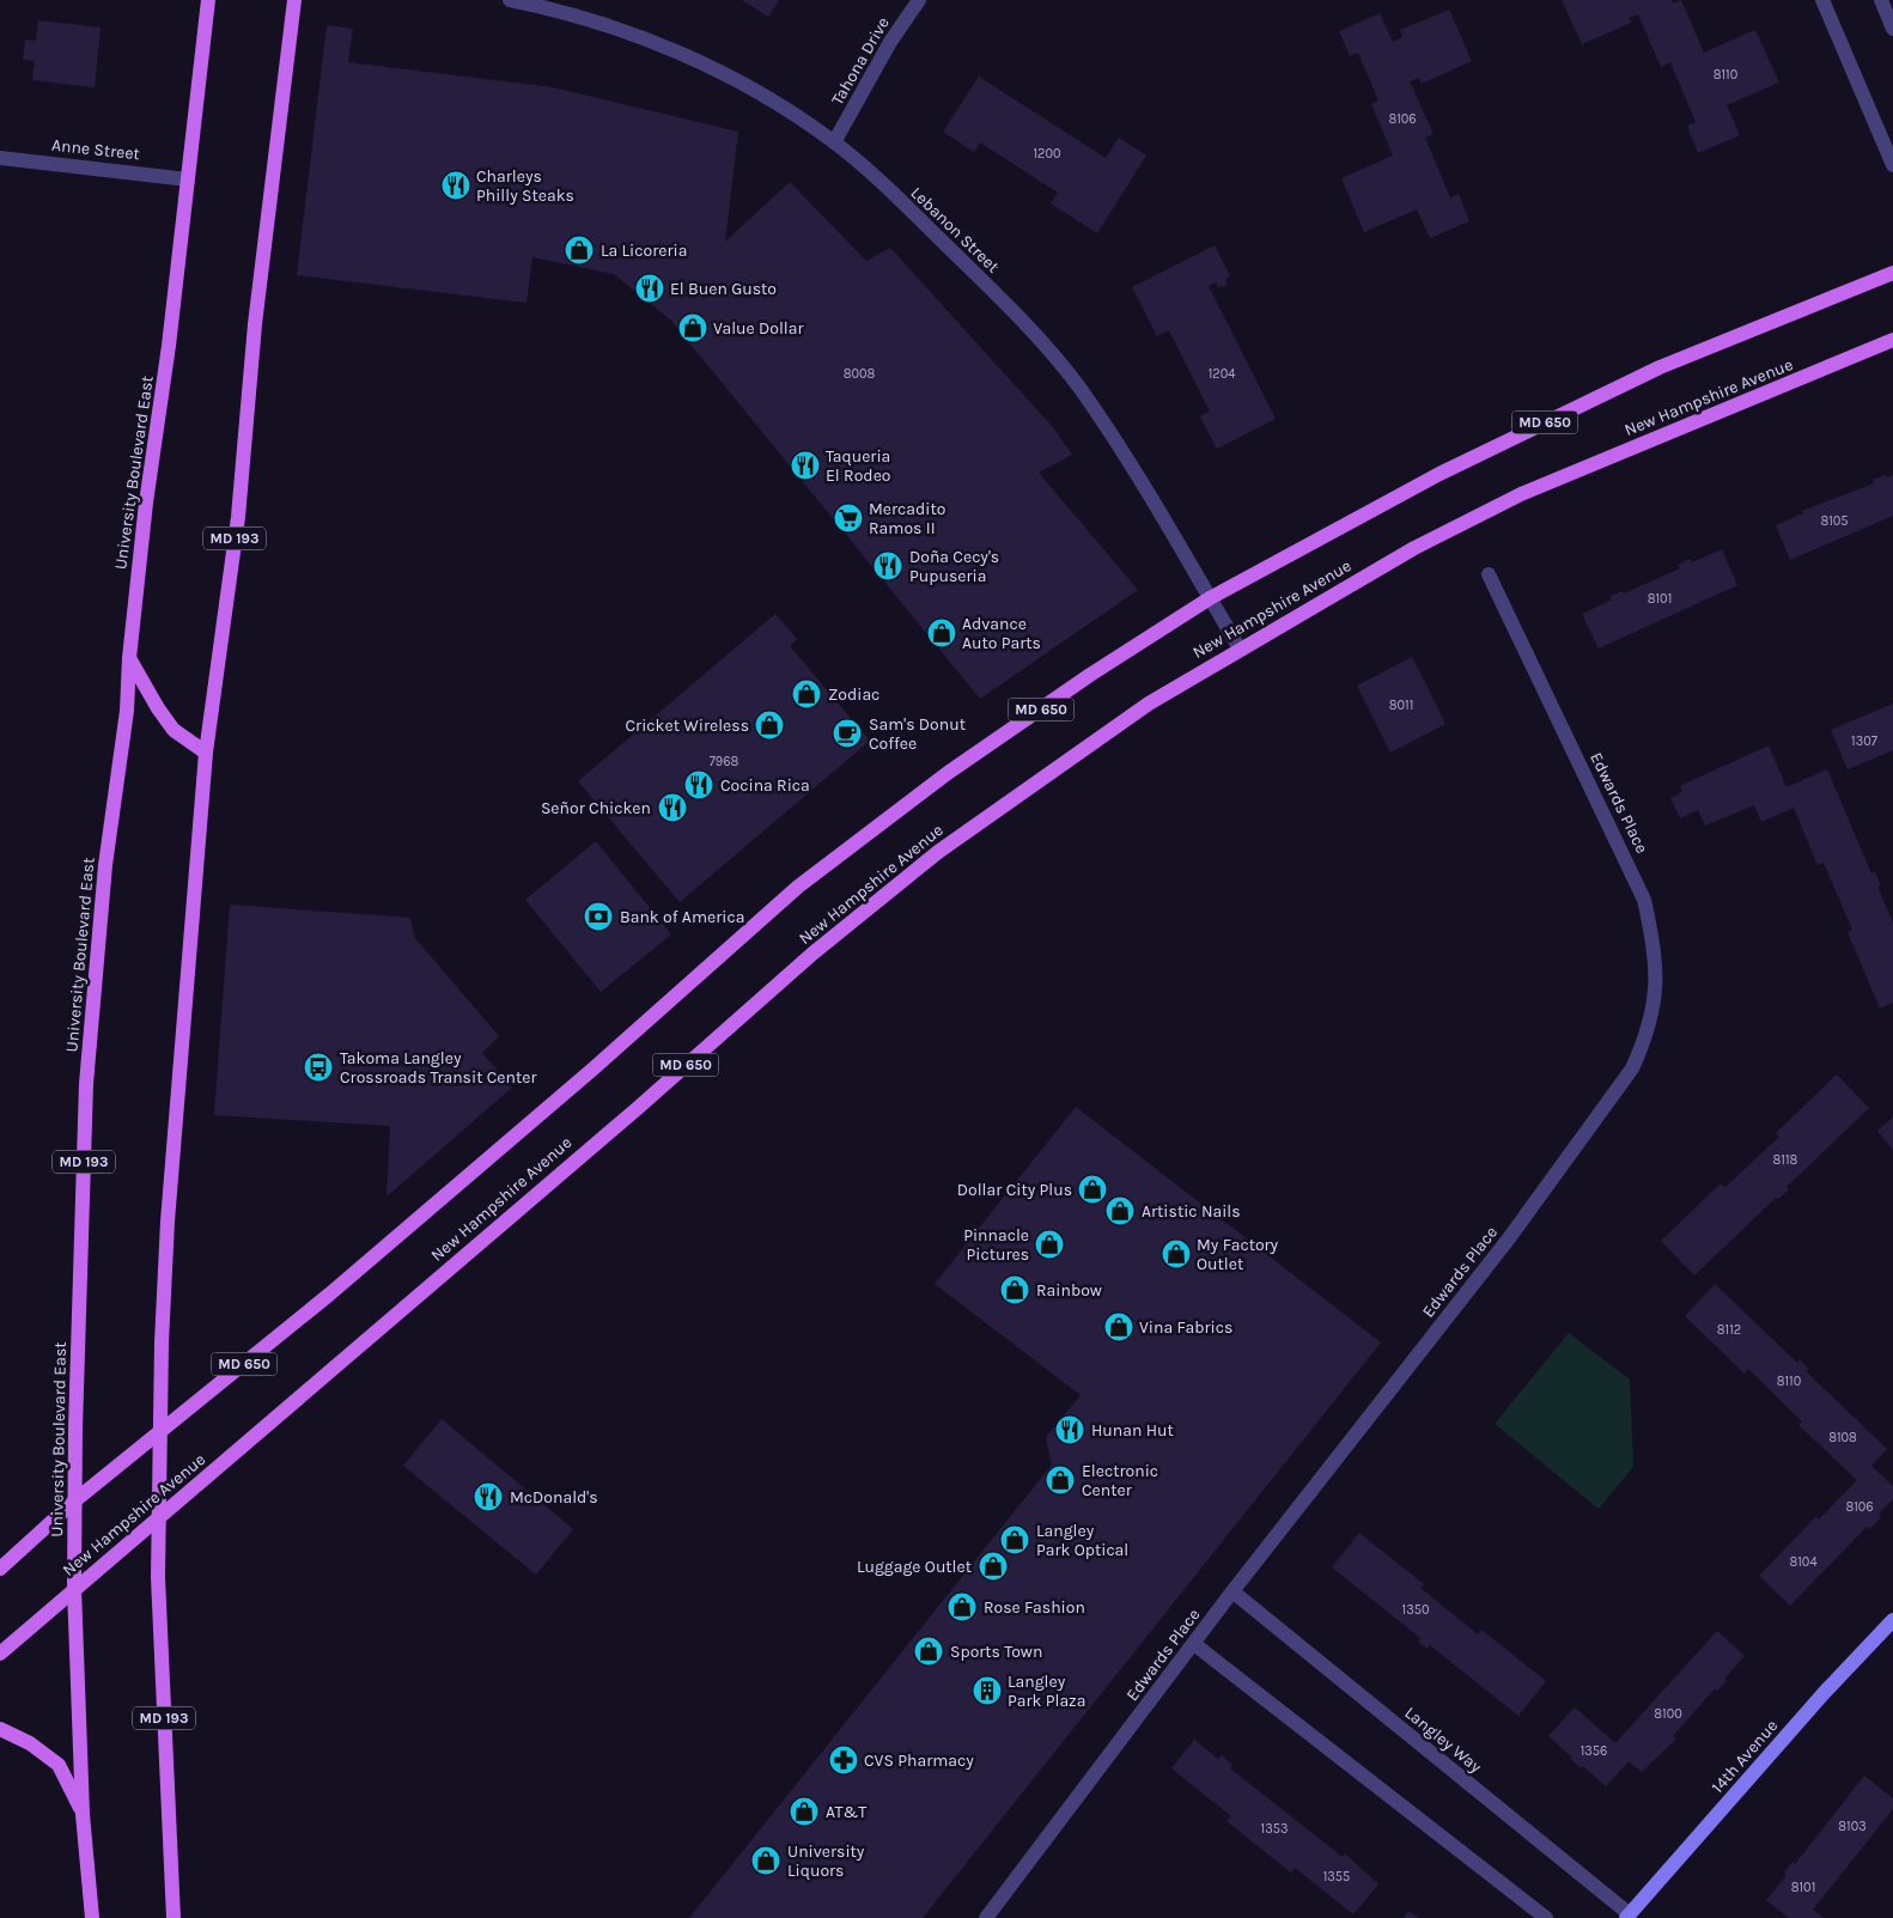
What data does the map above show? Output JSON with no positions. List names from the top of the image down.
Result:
{
  "streets": {
    "main road": [
      "New Hampshire Avenue",
      "MD 650",
      "University Boulevard East",
      "MD 193"
    ],
    "street": [
      "Tahona Drive",
      "Anne Street",
      "Lebanon Street",
      "Edwards Place",
      "Langley Way",
      "14th Avenue"
    ]
  },
  "crossings": [
    ["Tahona Drive", "Lebanon Street"],
    ["Anne Street", "University Boulevard East"],
    ["Lebanon Street", "New Hampshire Avenue"],
    ["Lebanon Street", "MD 650"],
    ["New Hampshire Avenue", "University Boulevard East"],
    ["New Hampshire Avenue", "MD 193"],
    ["MD 650", "University Boulevard East"],
    ["MD 650", "MD 193"],
    ["Edwards Place", "Langley Way"],
    ["Langley Way", "14th Avenue"]
  ],
  "places": {
    "restaurant": [
      "Charleys Philly Steaks",
      "El Buen Gusto",
      "Taqueria El Rodeo",
      "Doña Cecy's Pupuseria",
      "Cocina Rica",
      "Señor Chicken",
      "Hunan Hut",
      "McDonald's"
    ],
    "shop": [
      "La Licoreria",
      "Value Dollar",
      "Advance Auto Parts",
      "Zodiac",
      "Cricket Wireless",
      "Dollar City Plus",
      "Artistic Nails",
      "Pinnacle Pictures",
      "My Factory Outlet",
      "Rainbow",
      "Vina Fabrics",
      "Electronic Center",
      "Langley Park Optical",
      "Luggage Outlet",
      "Rose Fashion",
      "Sports Town",
      "AT&T",
      "University Liquors"
    ],
    "supermarket": ["Mercadito Ramos II"],
    "cafe": ["Sam's Donut Coffee"],
    "bank": ["Bank of America"],
    "bus stop": ["Takoma Langley Crossroads Transit Center"],
    "building": ["Langley Park Plaza"],
    "pharmacy": ["CVS Pharmacy"]
  },
  "house_numbers": [
    "8110",
    "8106",
    "1200",
    "8008",
    "1204",
    "8105",
    "8101",
    "8011",
    "1307",
    "7968",
    "8118",
    "8112",
    "8110",
    "8108",
    "8106",
    "8104",
    "1350",
    "8100",
    "1356",
    "8103",
    "1353",
    "1355",
    "8101"
  ]
}
